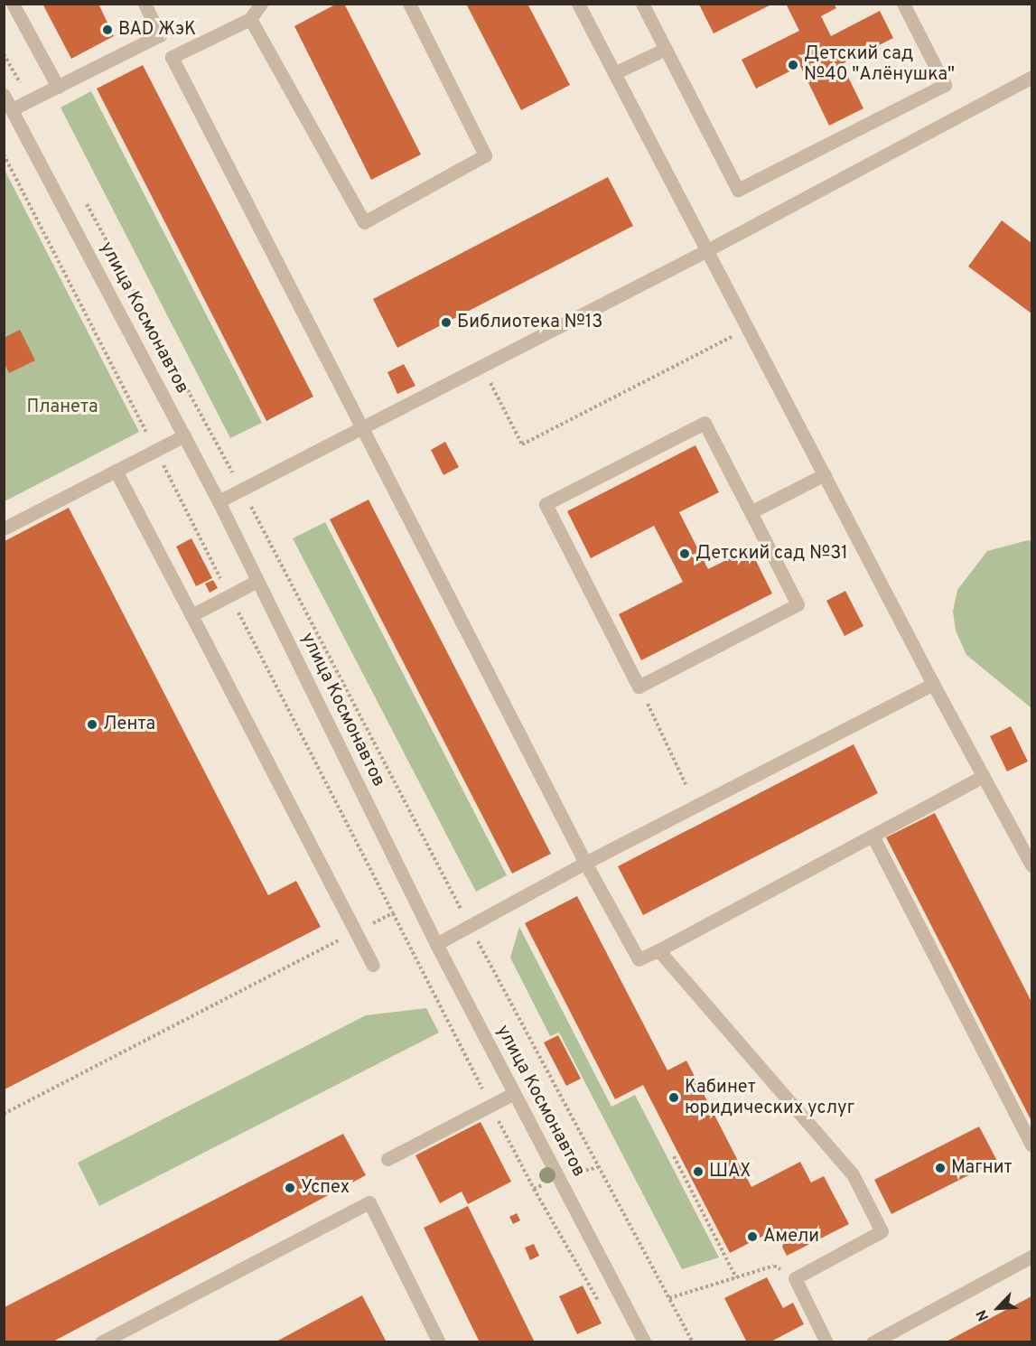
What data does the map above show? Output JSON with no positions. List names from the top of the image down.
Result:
{
  "streets": {
    "street": ["улица Космонавтов"]
  },
  "parks": ["Планета"],
  "places": [
    "BAD ЖэК",
    "Детский сад №40 \"Алёнушка\"",
    "Библиотека №13",
    "Детский сад №31",
    "Лента",
    "Кабинет юридических услуг",
    "Магнит",
    "ШАХ",
    "Успех",
    "Амели"
  ],
  "north": "bottom left"
}
